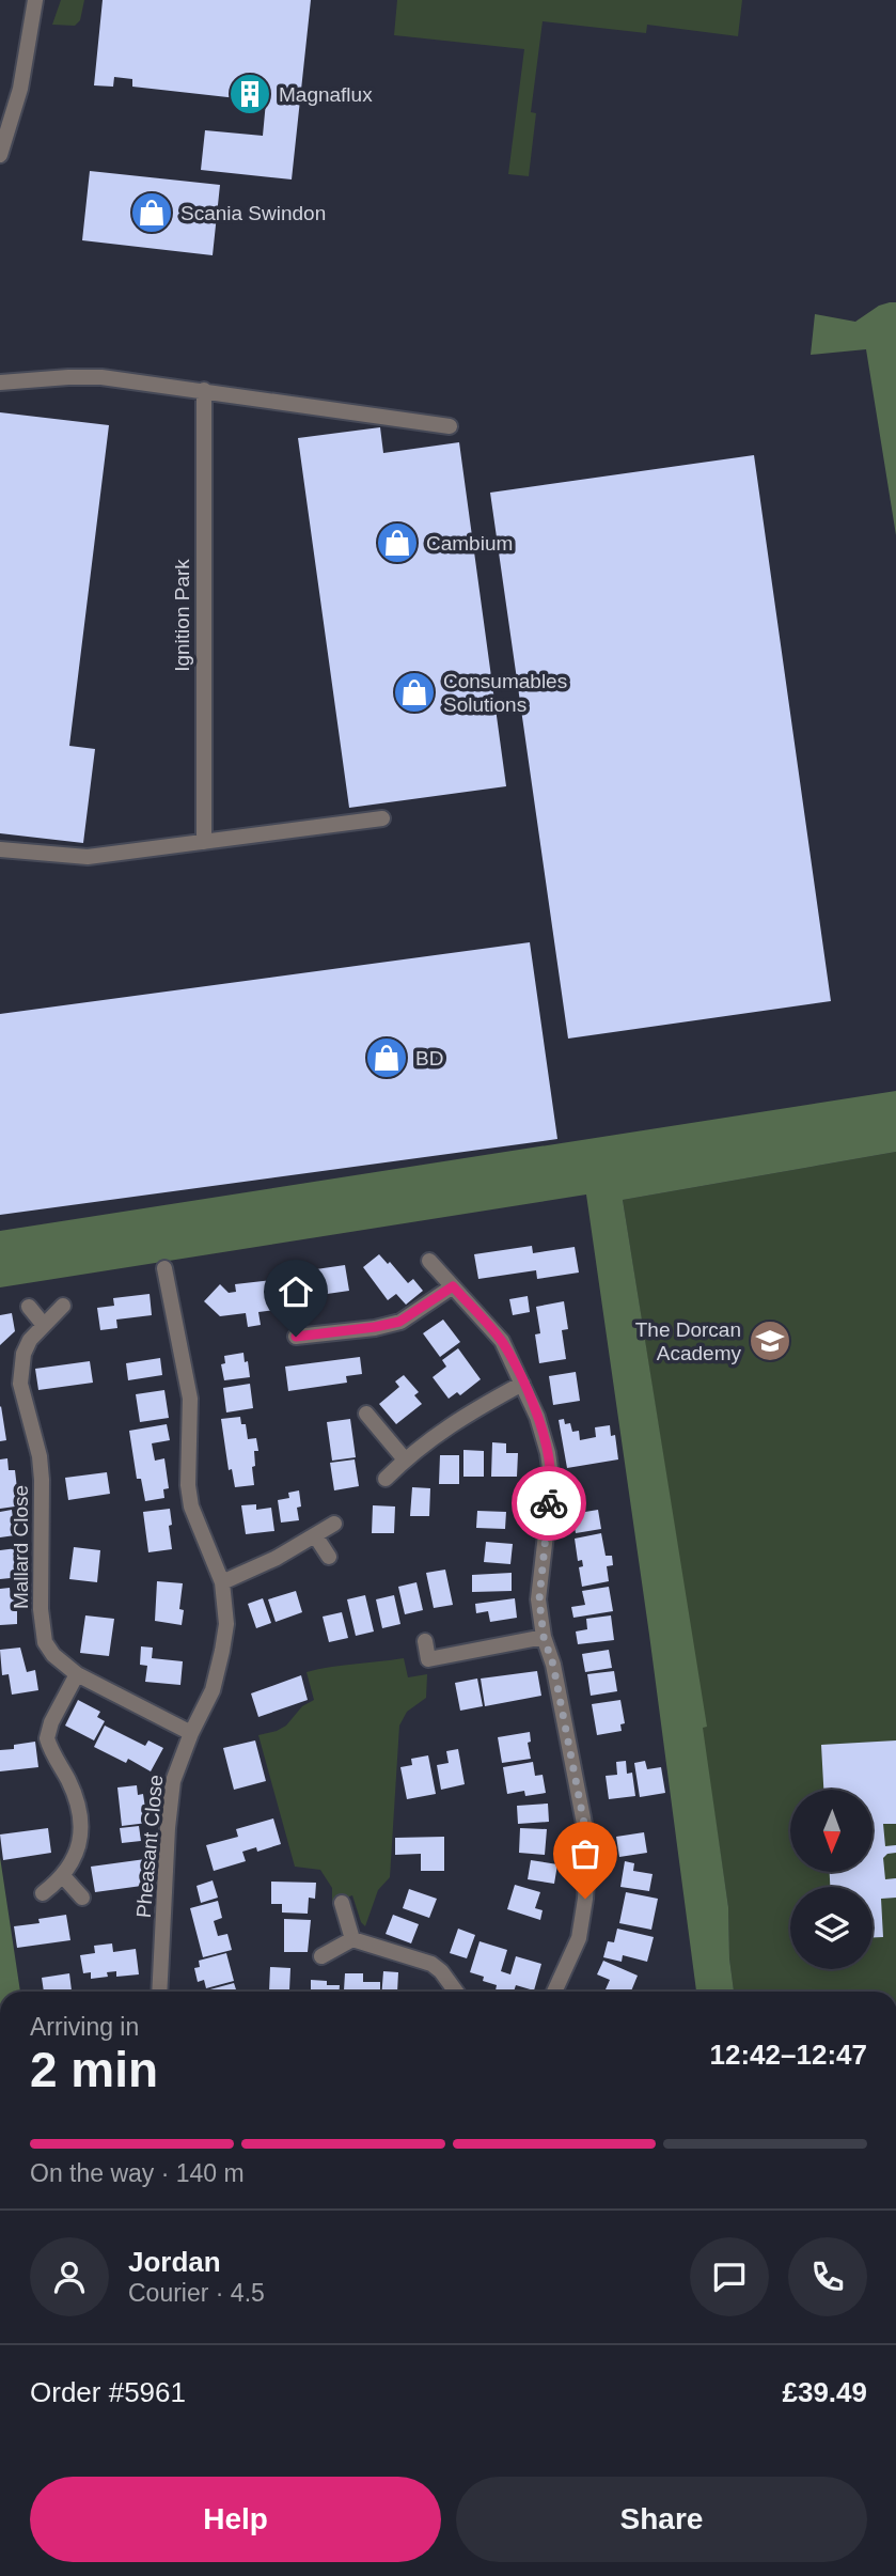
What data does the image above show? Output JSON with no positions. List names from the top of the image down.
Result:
{
  "streets": {
    "street": ["Ignition Park", "Mallard Close", "Pheasant Close"]
  },
  "crossings": [
    ["Mallard Close", "Pheasant Close"]
  ],
  "places": {
    "building": ["Magnaflux"],
    "shop": [
      "Scania Swindon",
      "Cambium",
      "Consumables Solutions",
      "BD"
    ],
    "school or university": ["The Dorcan Academy"]
  },
  "north": "bottom",
  "page": {
    "heading": ["2 min", "Arriving in", "12:42–12:47"],
    "panel": [
      "Jordan",
      "Courier · 4.5",
      "Order #5961",
      "£39.49"
    ],
    "bar": "On the way · 140 m",
    "buttons": ["Help", "Share"]
  }
}
